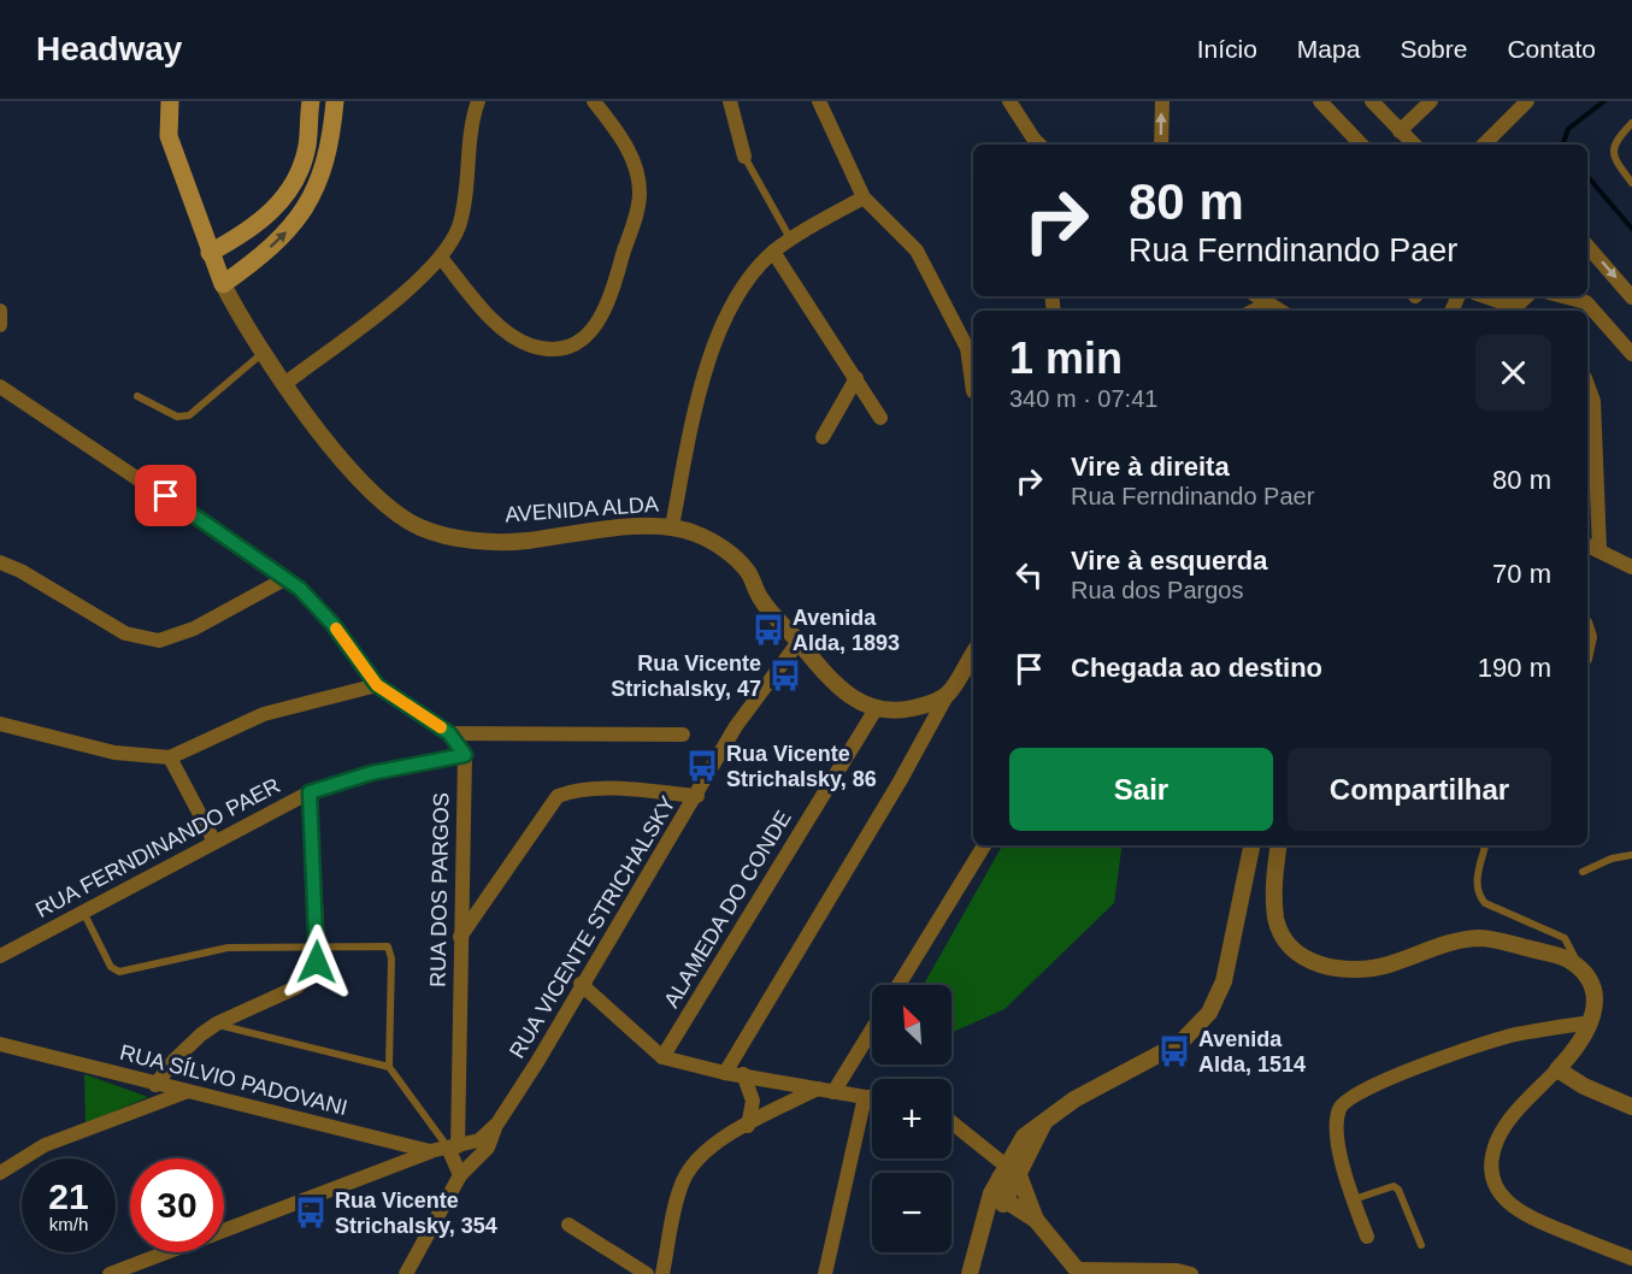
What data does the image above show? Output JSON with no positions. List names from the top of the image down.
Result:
{
  "streets": {
    "main road": ["AVENIDA ALDA"],
    "street": [
      "RUA FERNDINANDO PAER",
      "RUA DOS PARGOS",
      "ALAMEDA DO CONDE",
      "RUA VICENTE STRICHALSKY",
      "RUA SÍLVIO PADOVANI"
    ]
  },
  "crossings": [
    ["AVENIDA ALDA", "ALAMEDA DO CONDE"],
    ["AVENIDA ALDA", "RUA VICENTE STRICHALSKY"],
    ["RUA FERNDINANDO PAER", "RUA DOS PARGOS"],
    ["RUA DOS PARGOS", "RUA VICENTE STRICHALSKY"],
    ["RUA DOS PARGOS", "RUA SÍLVIO PADOVANI"],
    ["RUA VICENTE STRICHALSKY", "RUA SÍLVIO PADOVANI"]
  ],
  "places": {
    "bus stop": [
      "Avenida Alda, 1893",
      "Rua Vicente Strichalsky, 47",
      "Rua Vicente Strichalsky, 86",
      "Avenida Alda, 1514",
      "Rua Vicente Strichalsky, 354"
    ]
  },
  "north": "top left",
  "page": {
    "header": "Headway",
    "nav": [
      "Início",
      "Mapa",
      "Sobre",
      "Contato"
    ],
    "turn": ["80 m", "Rua Ferndinando Paer"],
    "heading": ["1 min", "340 m · 07:41"],
    "list": [
      {
        "name": "Vire à direita",
        "note": "Rua Ferndinando Paer",
        "value": "80 m"
      },
      {
        "name": "Vire à esquerda",
        "note": "Rua dos Pargos",
        "value": "70 m"
      },
      {
        "name": "Chegada ao destino",
        "value": "190 m"
      }
    ],
    "buttons": ["Sair", "Compartilhar"],
    "map_buttons": ["+", "−"],
    "speed": "21 km/h",
    "limit": "30"
  }
}
